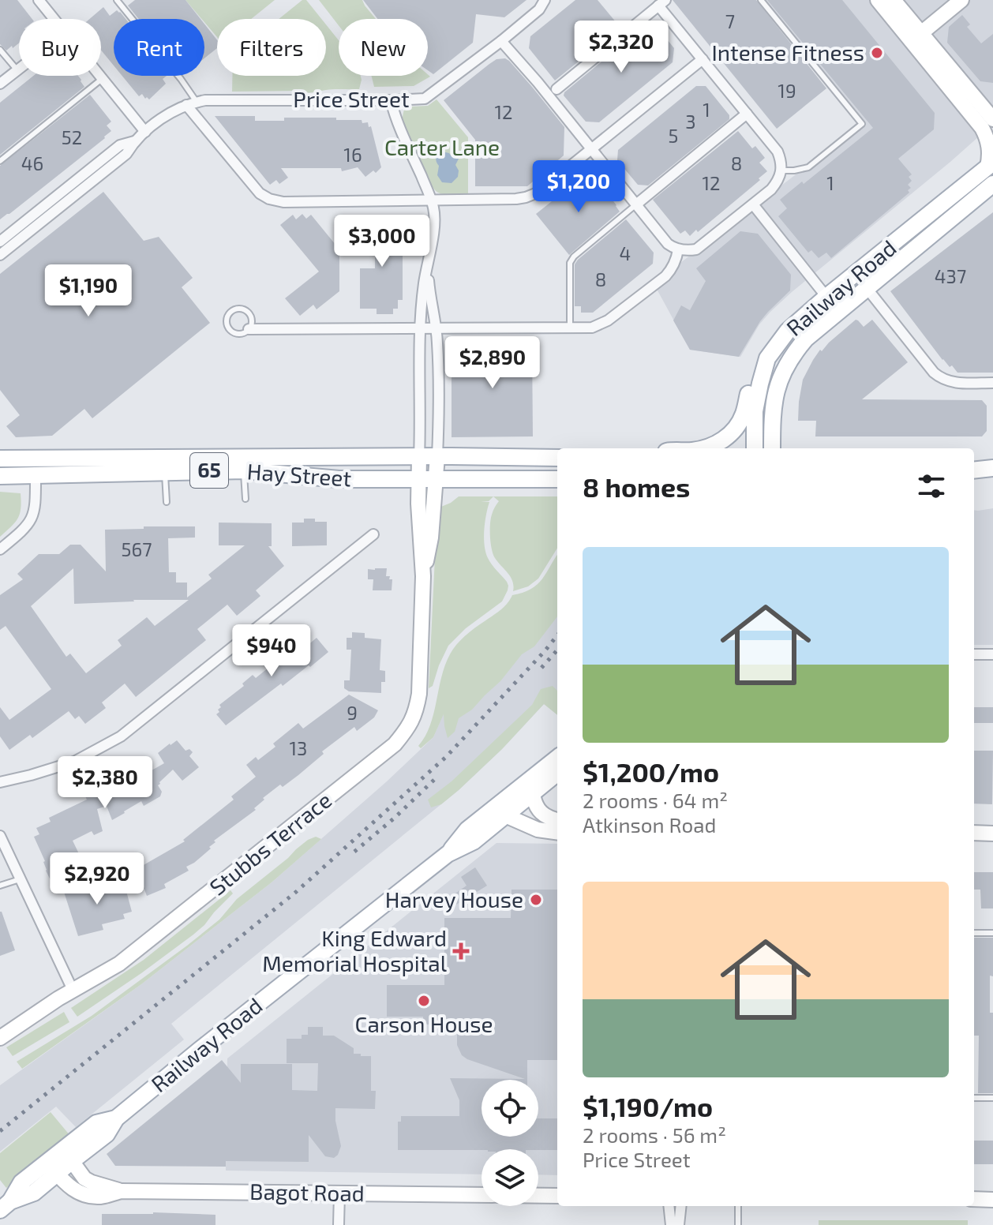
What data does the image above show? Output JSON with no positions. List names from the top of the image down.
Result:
{
  "streets": {
    "main road": ["Railway Road", "65", "Hay Street"],
    "street": ["Price Street", "Stubbs Terrace", "Bagot Road"]
  },
  "crossings": [
    ["Railway Road", "Bagot Road"],
    ["Hay Street", "Stubbs Terrace"]
  ],
  "parks": ["Carter Lane"],
  "places": {
    "other": ["Intense Fitness", "Harvey House", "Carson House"],
    "health": ["King Edward Memorial Hospital"]
  },
  "house_numbers": [
    "7",
    "19",
    "1",
    "12",
    "3",
    "5",
    "52",
    "16",
    "46",
    "8",
    "12",
    "1",
    "4",
    "437",
    "8",
    "567",
    "9",
    "13"
  ],
  "page": {
    "chip": [
      "Buy",
      "Rent",
      "Filters",
      "New"
    ],
    "price": [
      "$2,320",
      "$1,200",
      "$3,000",
      "$1,190",
      "$2,890",
      "$940",
      "$2,380",
      "$2,920"
    ],
    "heading": "8 homes",
    "list": [
      {
        "name": "$1,200/mo",
        "note": "2 rooms · 64 m² · Atkinson Road"
      },
      {
        "name": "$1,190/mo",
        "note": "2 rooms · 56 m² · Price Street"
      }
    ]
  }
}
